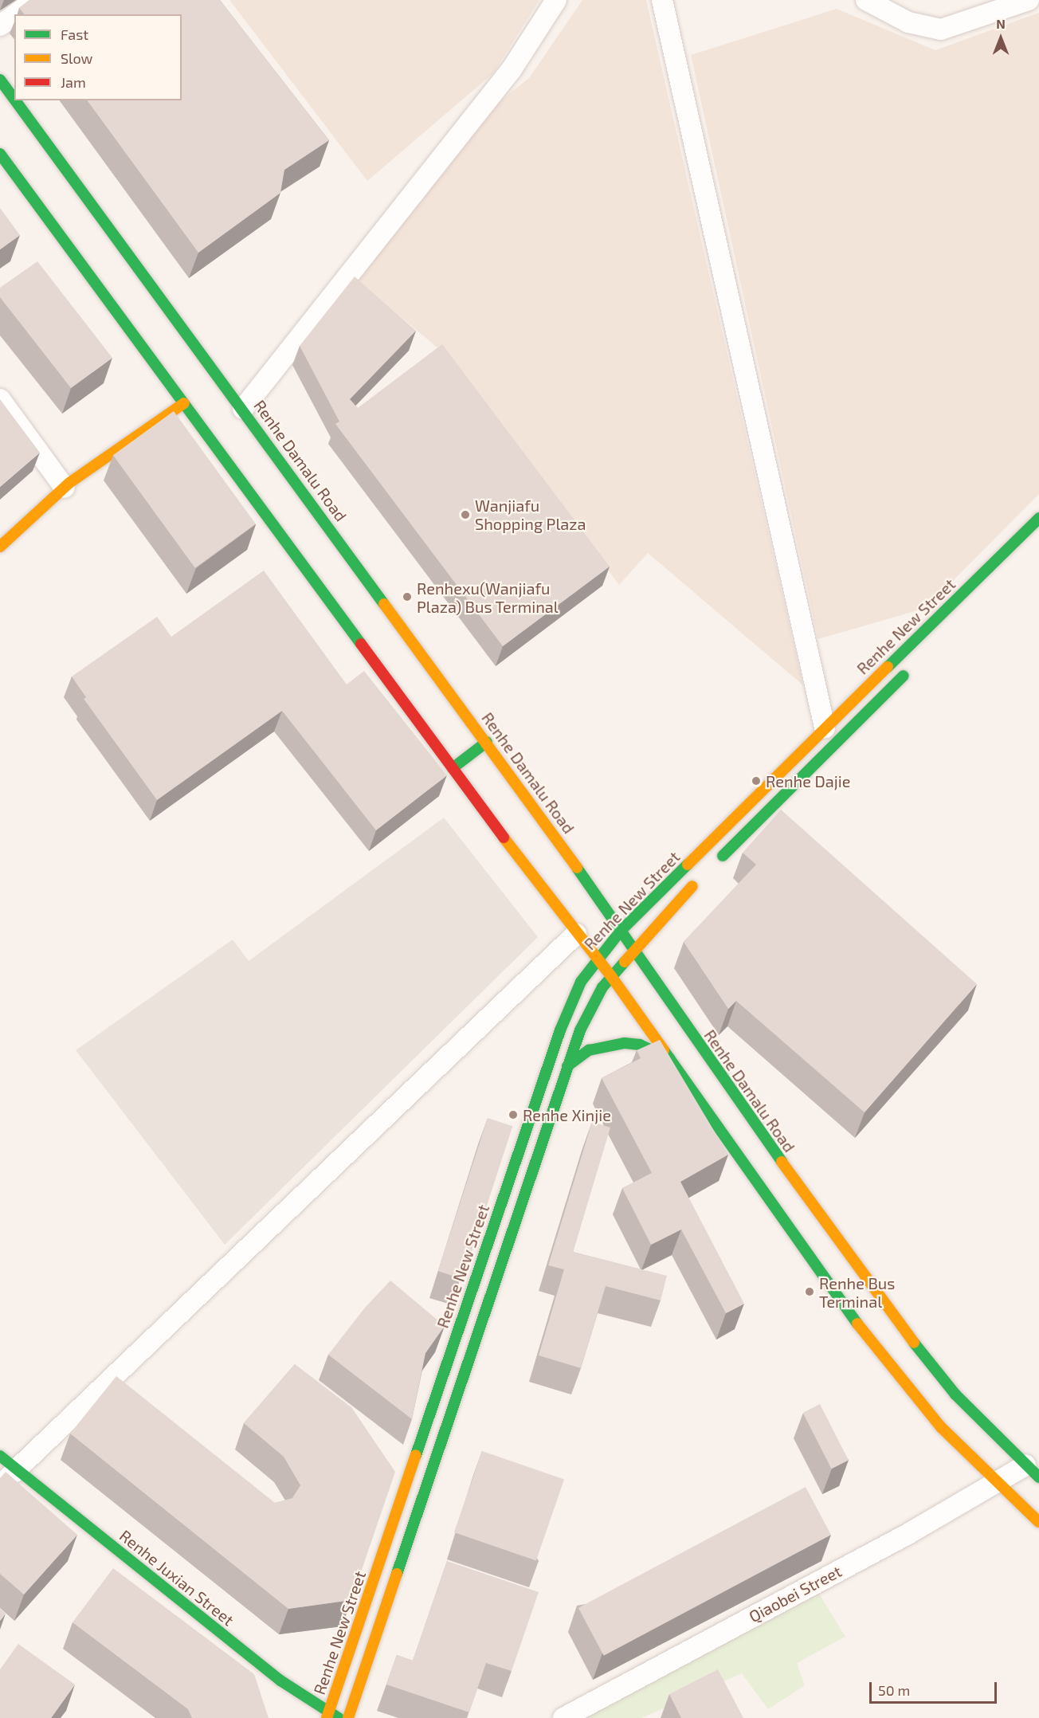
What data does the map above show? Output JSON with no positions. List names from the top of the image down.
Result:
{
  "streets": {
    "main road": ["Renhe Damalu Road", "Renhe New Street", "Renhe Juxian Street"],
    "street": ["Qiaobei Street"]
  },
  "crossings": [
    ["Renhe Damalu Road", "Renhe New Street"],
    ["Renhe Damalu Road", "Qiaobei Street"],
    ["Renhe New Street", "Renhe Juxian Street"]
  ],
  "places": [
    "Wanjiafu Shopping Plaza",
    "Renhexu(Wanjiafu Plaza) Bus Terminal",
    "Renhe Dajie",
    "Renhe Xinjie",
    "Renhe Bus Terminal"
  ],
  "legend": ["Fast", "Slow", "Jam"],
  "scale_bar": "50 m",
  "north": "top"
}
